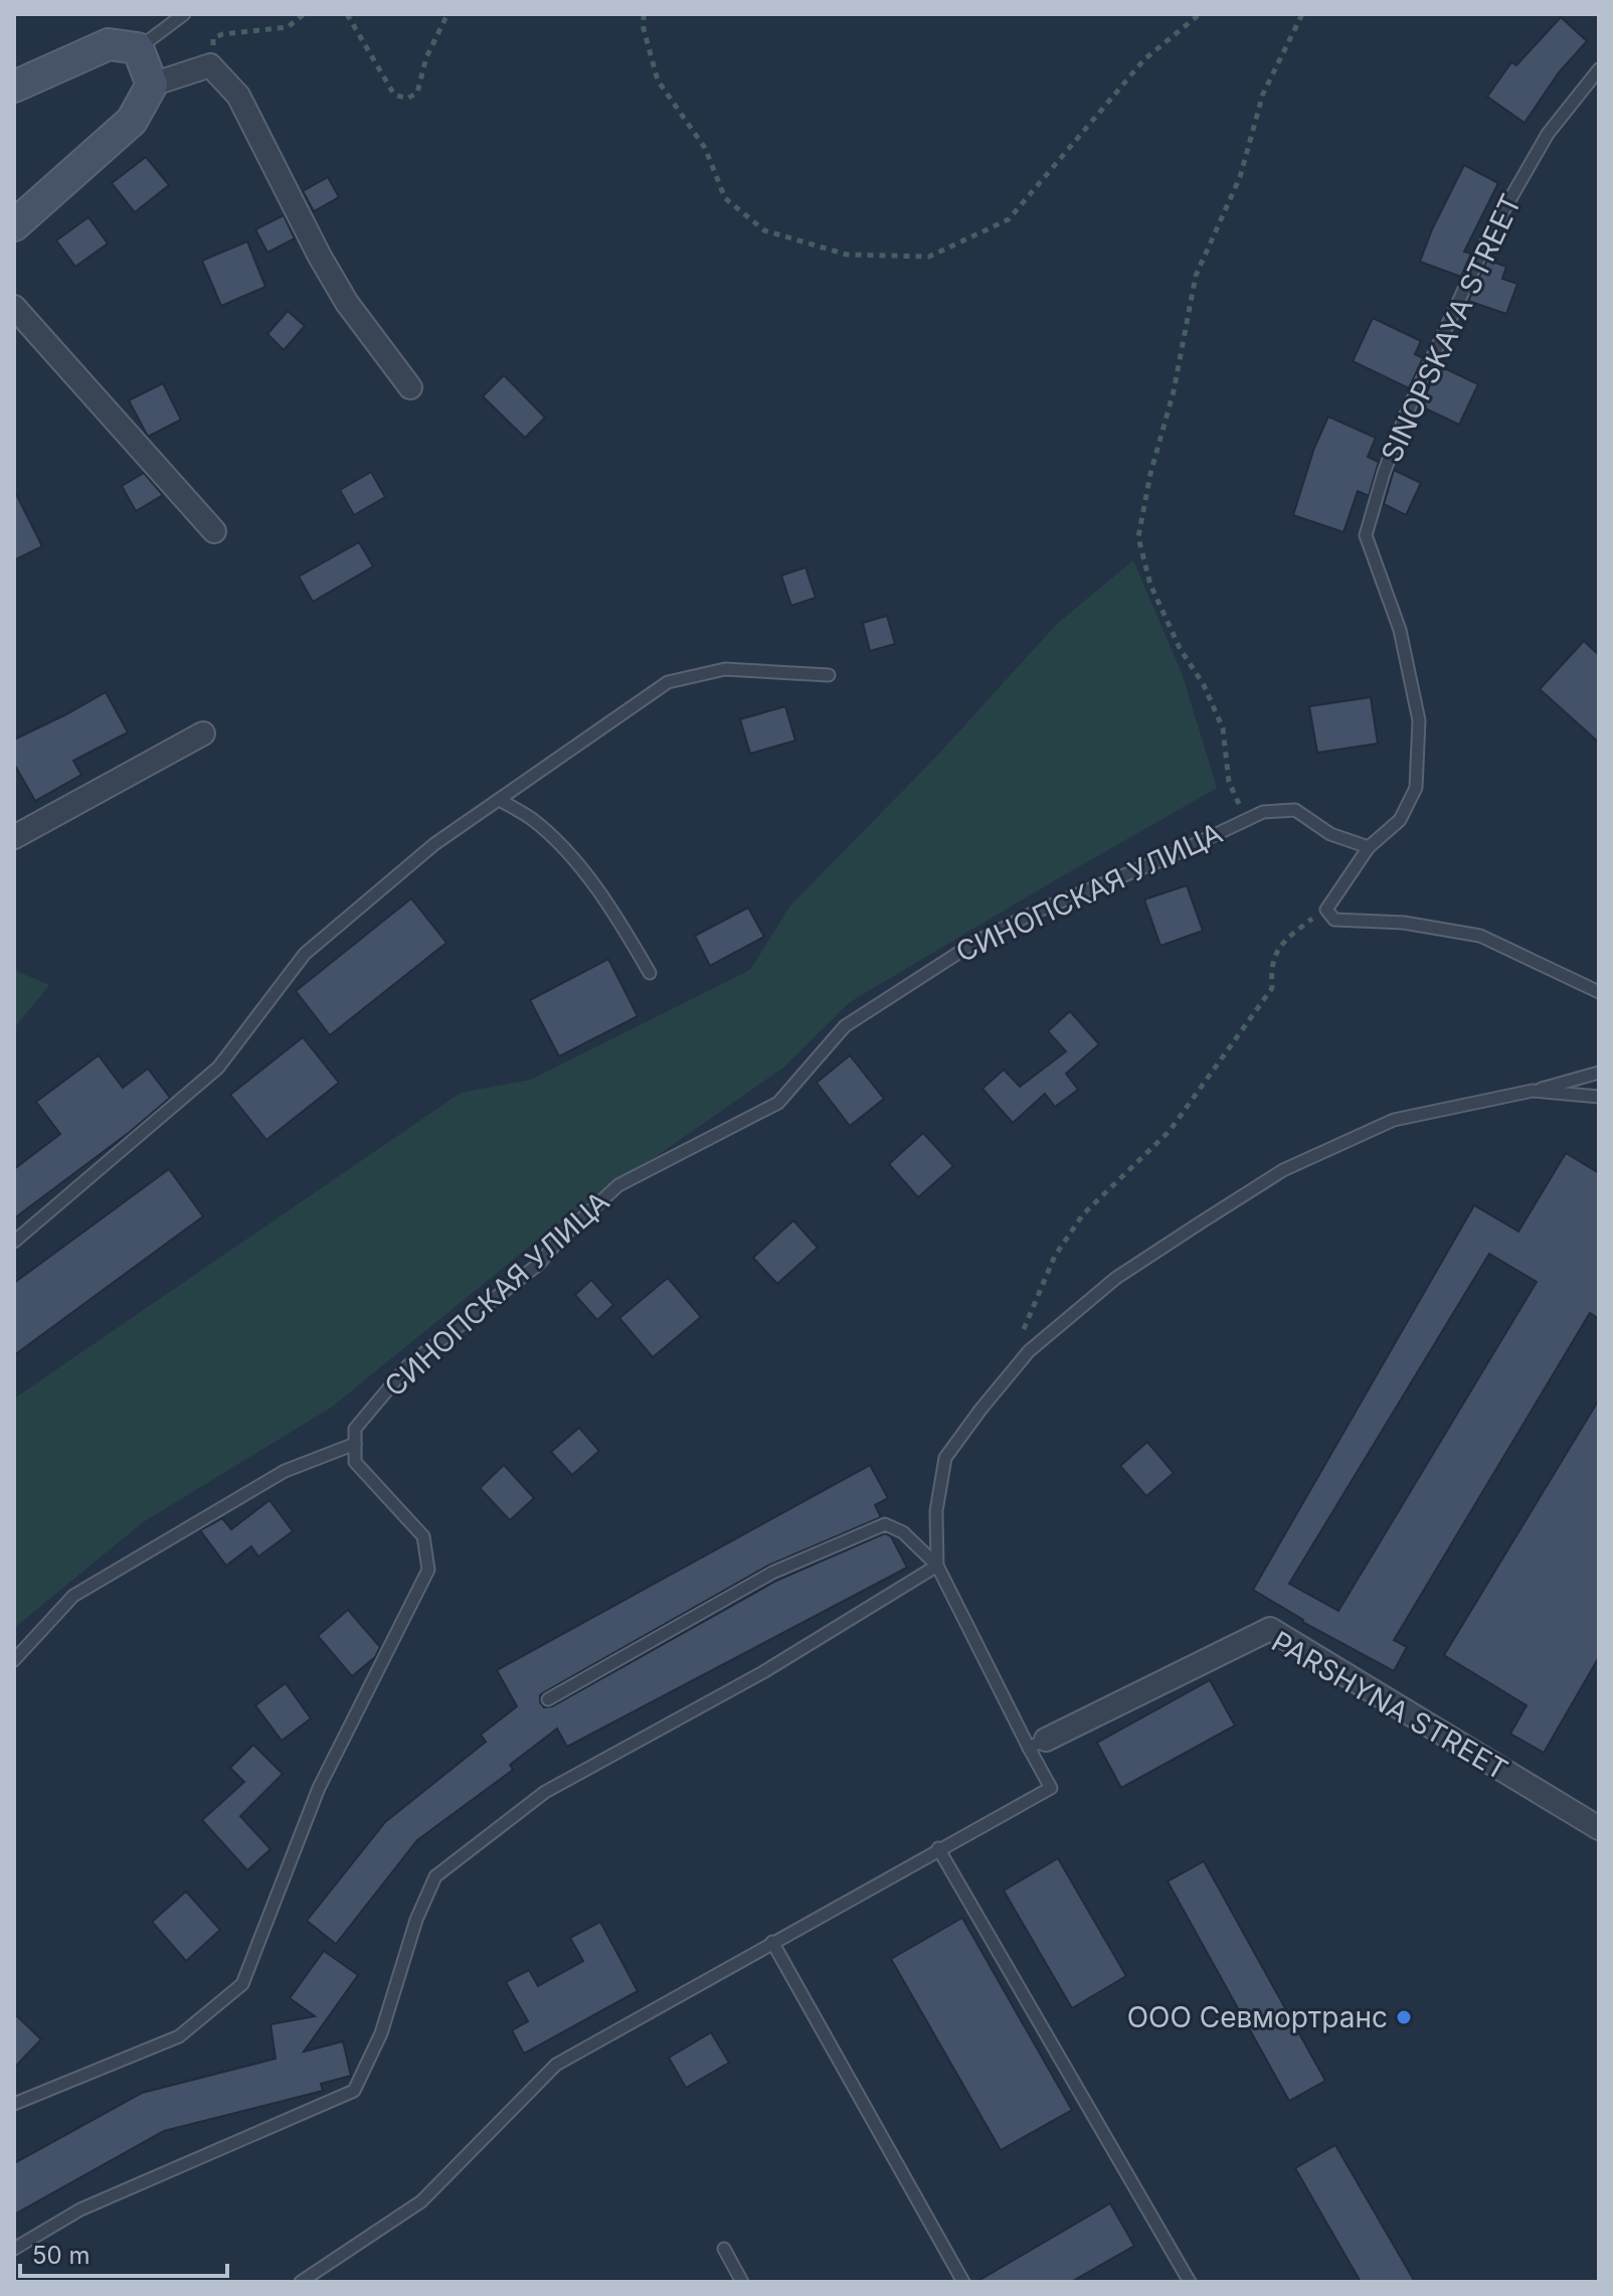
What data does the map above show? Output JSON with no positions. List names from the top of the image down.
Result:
{
  "streets": {
    "street": ["PARSHYNA STREET"],
    "lane": ["SINOPSKAYA STREET", "СИНОПСКАЯ УЛИЦА"]
  },
  "crossings": [
    ["SINOPSKAYA STREET", "СИНОПСКАЯ УЛИЦА"]
  ],
  "places": ["ООО Севмортранс"],
  "scale_bar": "50 m"
}
